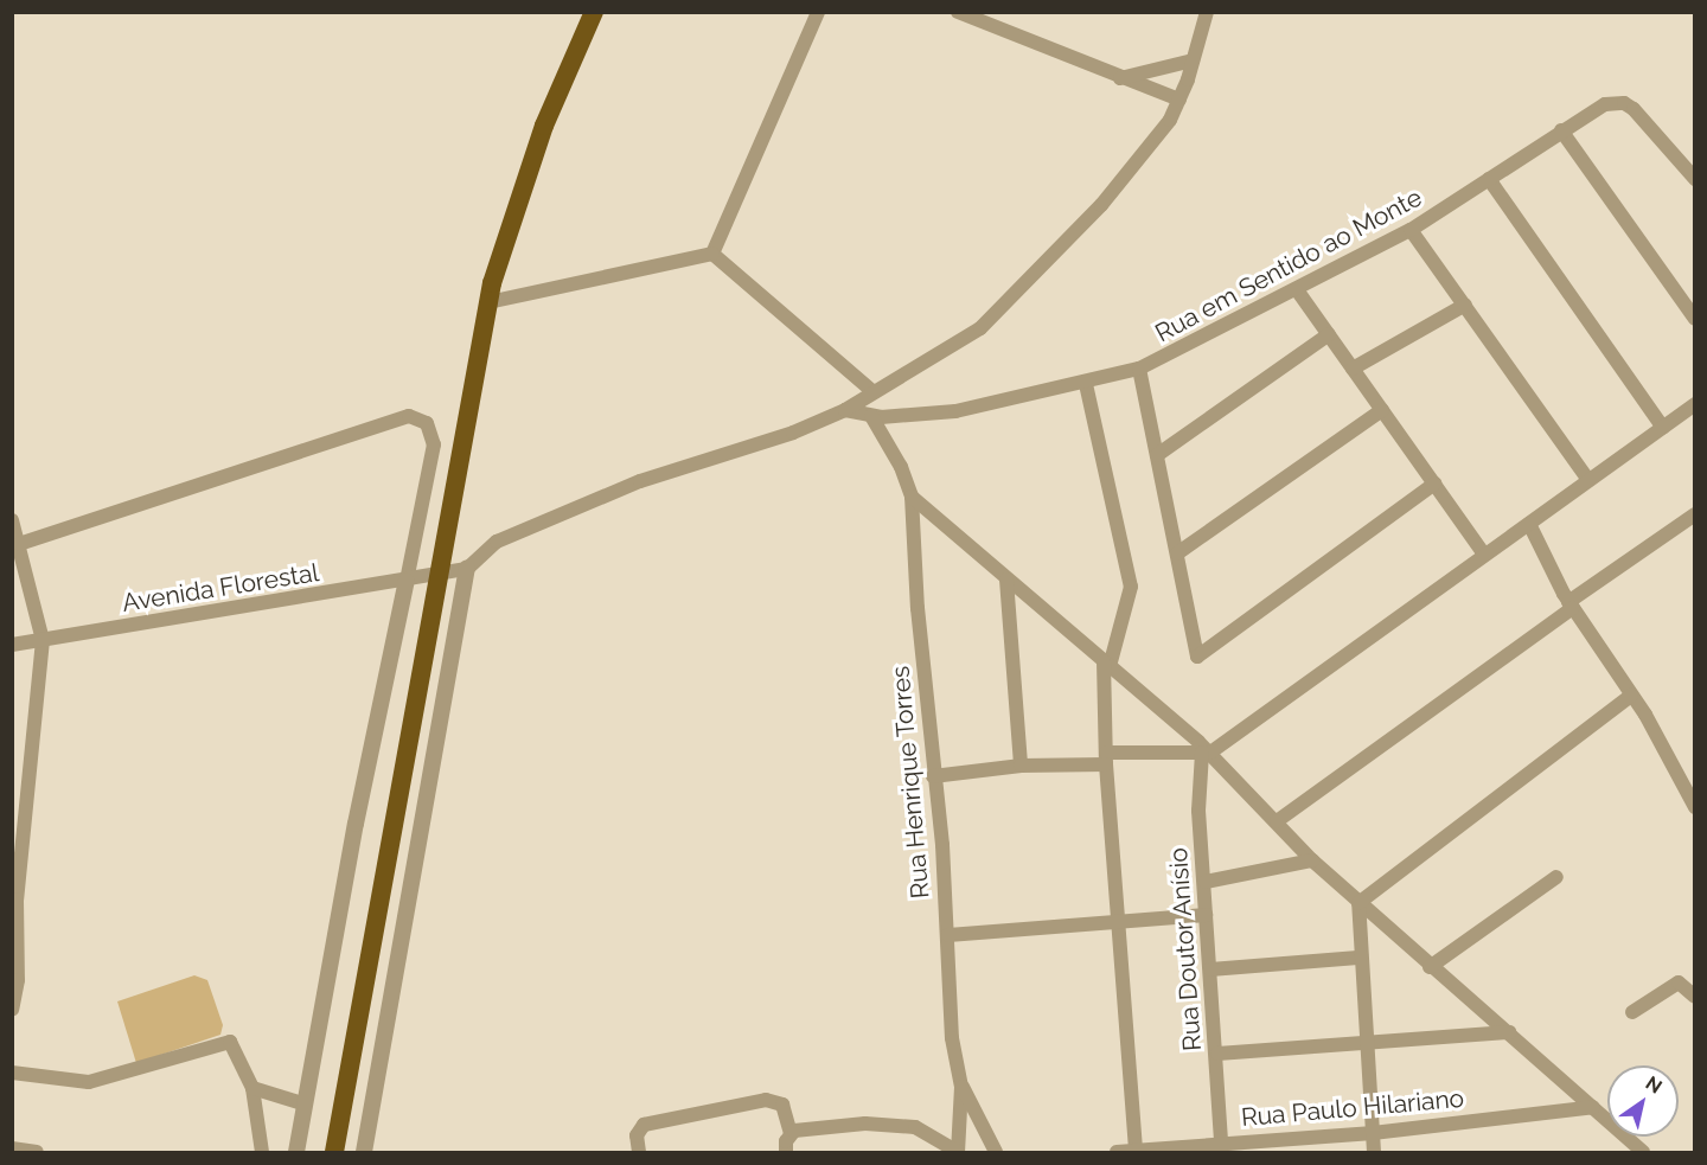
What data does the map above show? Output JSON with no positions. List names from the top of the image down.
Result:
{
  "streets": {
    "street": [
      "Rua em Sentido ao Monte",
      "Avenida Florestal",
      "Rua Henrique Torres",
      "Rua Doutor Anísio",
      "Rua Paulo Hilariano"
    ]
  },
  "crossings": [
    ["Rua em Sentido ao Monte", "Rua Henrique Torres"],
    ["Rua Doutor Anísio", "Rua Paulo Hilariano"]
  ],
  "north": "top right"
}
